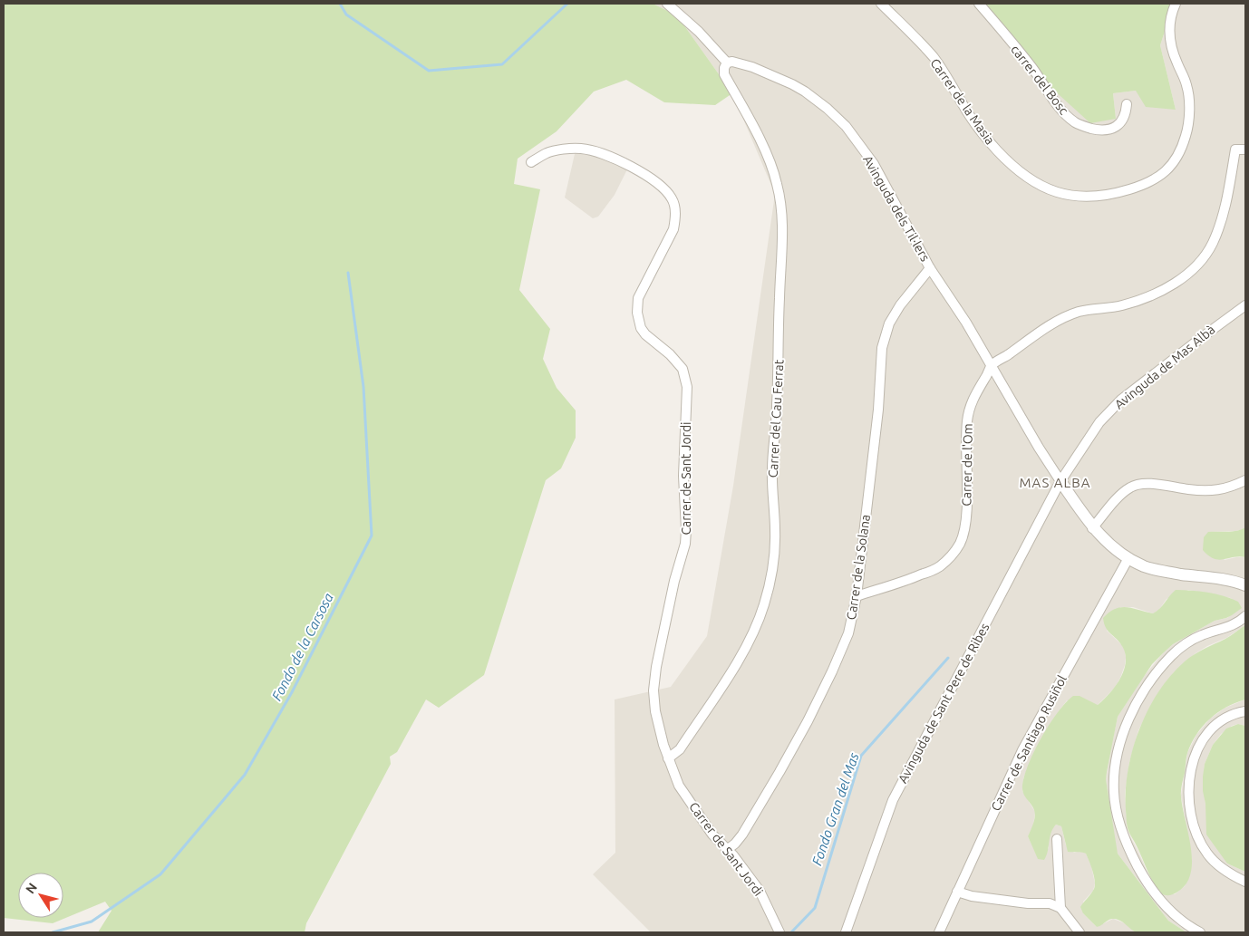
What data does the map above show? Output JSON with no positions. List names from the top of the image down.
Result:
{
  "streets": {
    "street": [
      "carrer del Bosc",
      "Carrer de la Masia",
      "Avinguda dels Til·lers",
      "Avinguda de Mas Albà",
      "Carrer del Cau Ferrat",
      "Carrer de l'Om",
      "Carrer de Sant Jordi",
      "Carrer de la Solana",
      "Avinguda de Sant Pere de Ribes",
      "Carrer de Santiago Rusiñol"
    ]
  },
  "crossings": [
    ["Avinguda dels Til·lers", "Avinguda de Mas Albà"],
    ["Avinguda dels Til·lers", "Carrer del Cau Ferrat"],
    ["Avinguda dels Til·lers", "Carrer de l'Om"],
    ["Avinguda dels Til·lers", "Carrer de la Solana"],
    ["Avinguda dels Til·lers", "Avinguda de Sant Pere de Ribes"],
    ["Avinguda de Mas Albà", "Avinguda de Sant Pere de Ribes"],
    ["Carrer del Cau Ferrat", "Carrer de Sant Jordi"],
    ["Carrer de l'Om", "Carrer de la Solana"],
    ["Carrer de Sant Jordi", "Carrer de la Solana"]
  ],
  "districts": ["MAS ALBA"],
  "water": ["Fondo de la Carsosa", "Fondo Gran del Mas"],
  "north": "top left"
}
